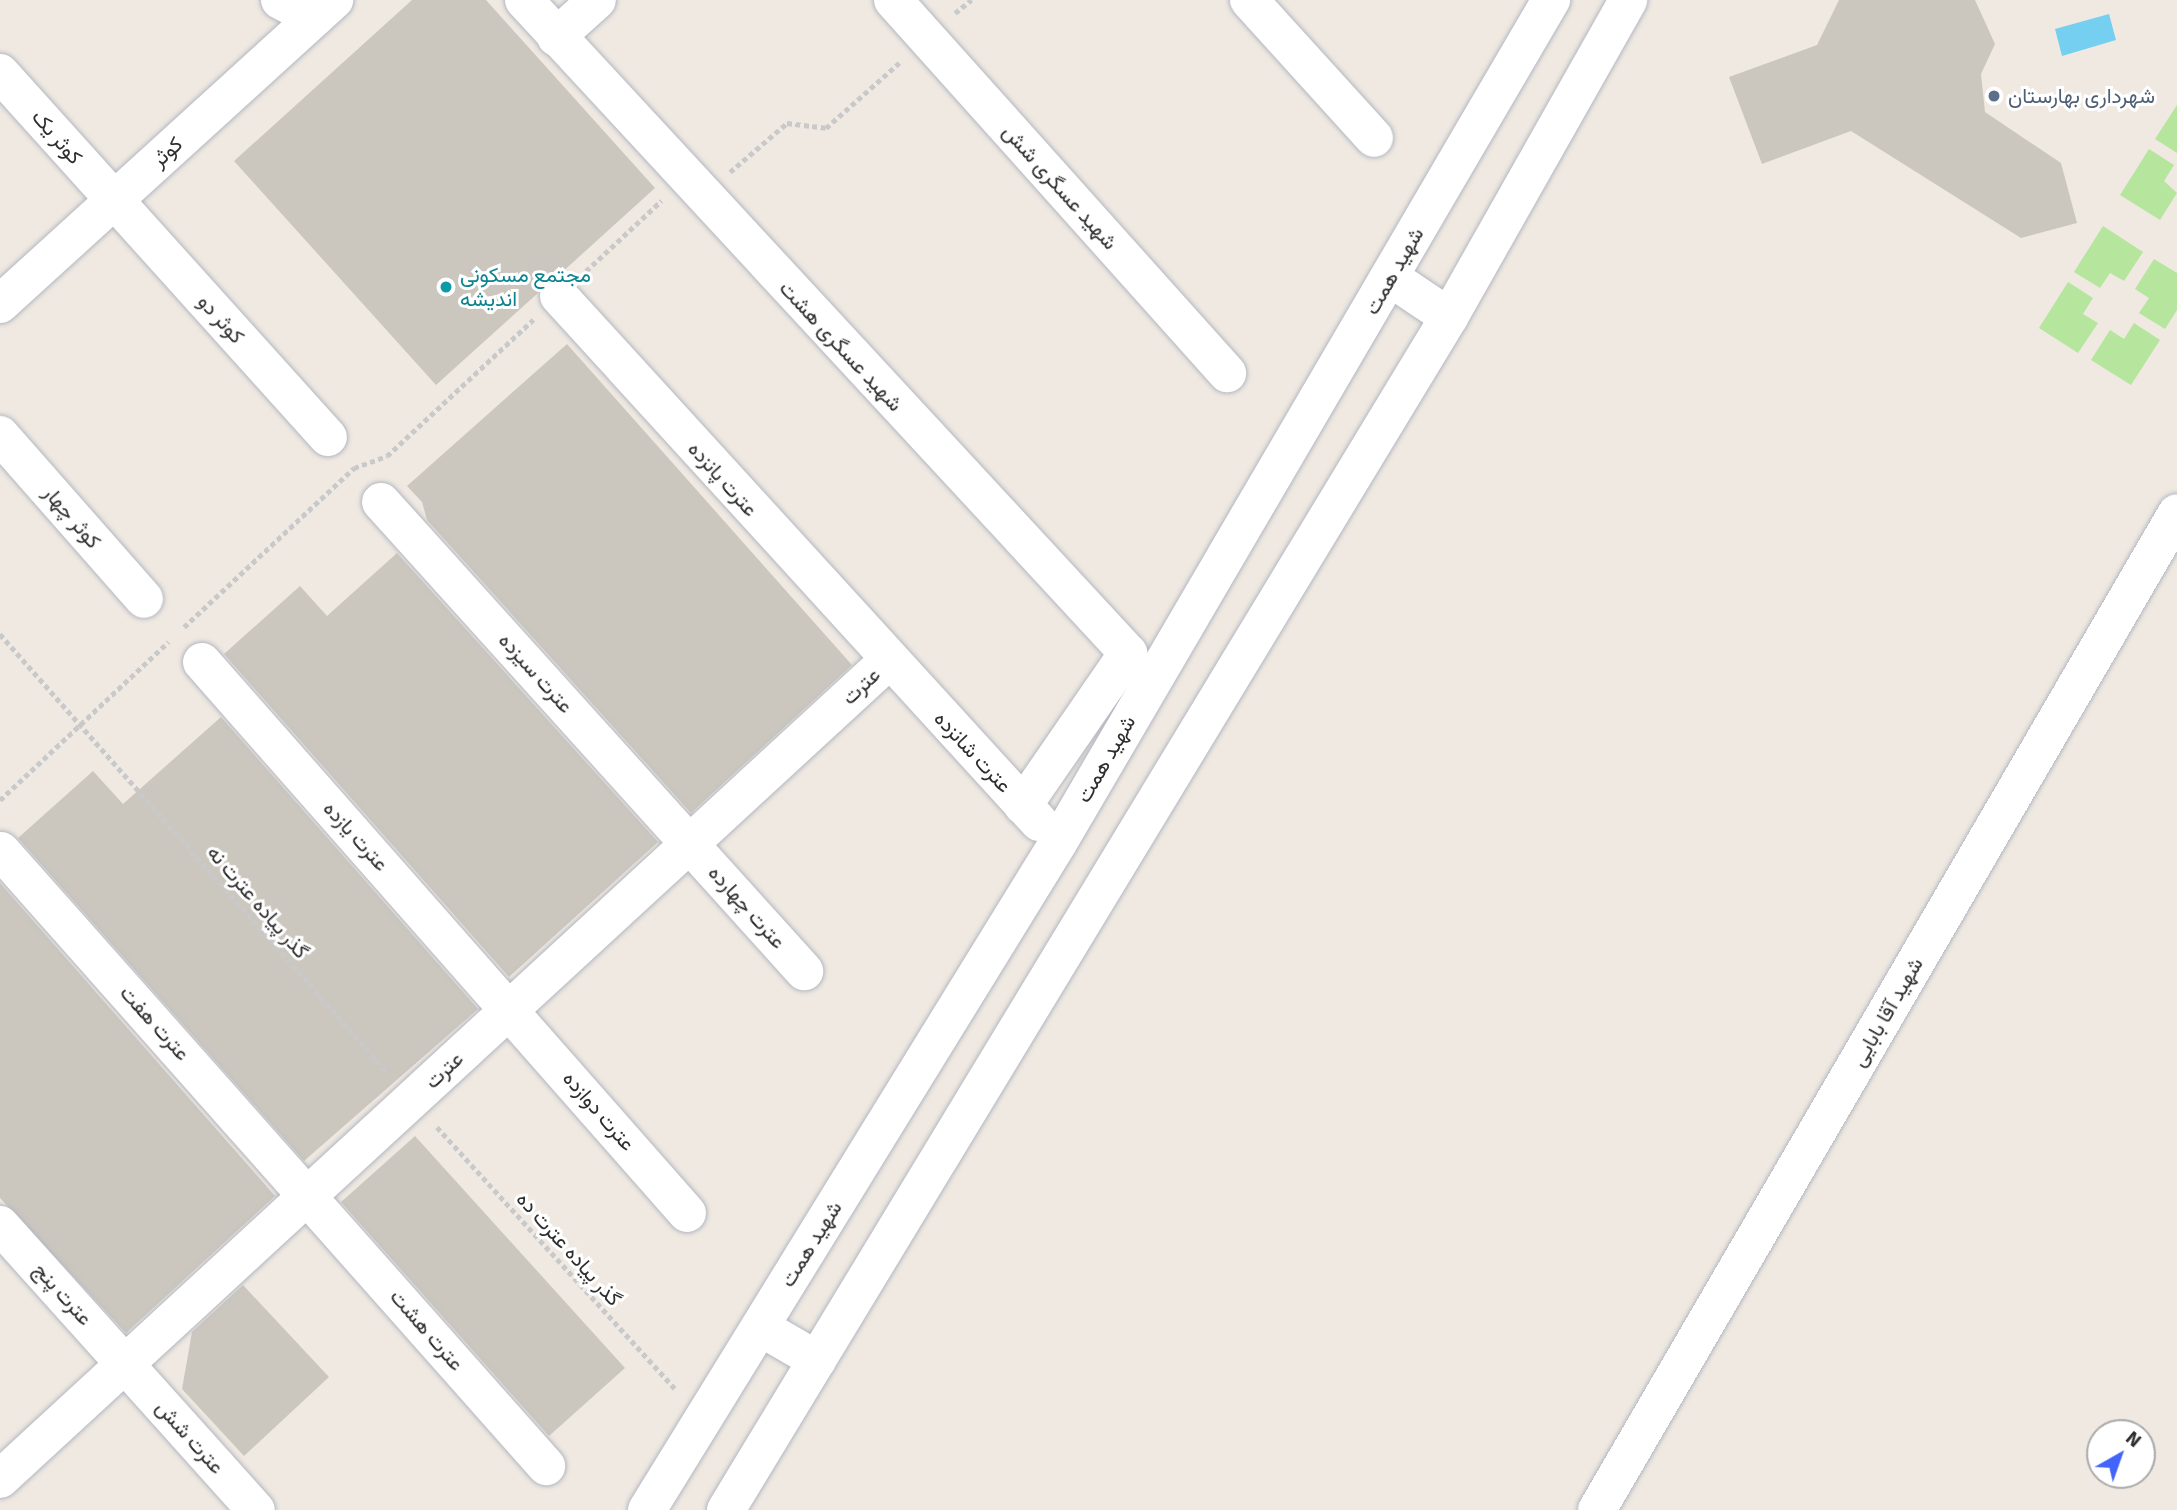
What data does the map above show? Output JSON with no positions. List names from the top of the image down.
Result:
{
  "streets": {
    "street": [
      "کوثر یک",
      "کوثر",
      "شهید عسگری شش",
      "شهید همت",
      "کوثر دو",
      "شهید عسگری هشت",
      "عترت پانزده",
      "کوثر چهار",
      "عترت سیزده",
      "عترت",
      "عترت شانزده",
      "عترت یازده",
      "عترت چهارده",
      "شهید آقا بابایی",
      "عترت هفت",
      "عترت دوازده",
      "عترت پنج",
      "عترت هشت",
      "عترت شش"
    ],
    "path": ["گذر پیاده عترت نه", "گذر پیاده عترت ده"]
  },
  "crossings": [
    ["کوثر یک", "کوثر"],
    ["کوثر یک", "کوثر دو"],
    ["کوثر", "کوثر دو"],
    ["شهید همت", "عترت شانزده"],
    ["شهید همت", "گذر پیاده عترت ده"],
    ["شهید عسگری هشت", "عترت شانزده"],
    ["عترت پانزده", "عترت"],
    ["عترت پانزده", "عترت شانزده"],
    ["عترت سیزده", "عترت"],
    ["عترت سیزده", "عترت چهارده"],
    ["عترت", "عترت شانزده"],
    ["عترت", "عترت یازده"],
    ["عترت", "گذر پیاده عترت نه"],
    ["عترت", "عترت چهارده"],
    ["عترت", "عترت هفت"],
    ["عترت", "عترت دوازده"],
    ["عترت", "گذر پیاده عترت ده"],
    ["عترت", "عترت پنج"],
    ["عترت", "عترت هشت"],
    ["عترت", "عترت شش"],
    ["عترت یازده", "عترت دوازده"],
    ["گذر پیاده عترت نه", "گذر پیاده عترت ده"],
    ["عترت هفت", "عترت هشت"],
    ["عترت پنج", "عترت شش"]
  ],
  "places": ["شهرداری بهارستان", "مجتمع مسکونی اندیشه"],
  "north": "top right"
}
